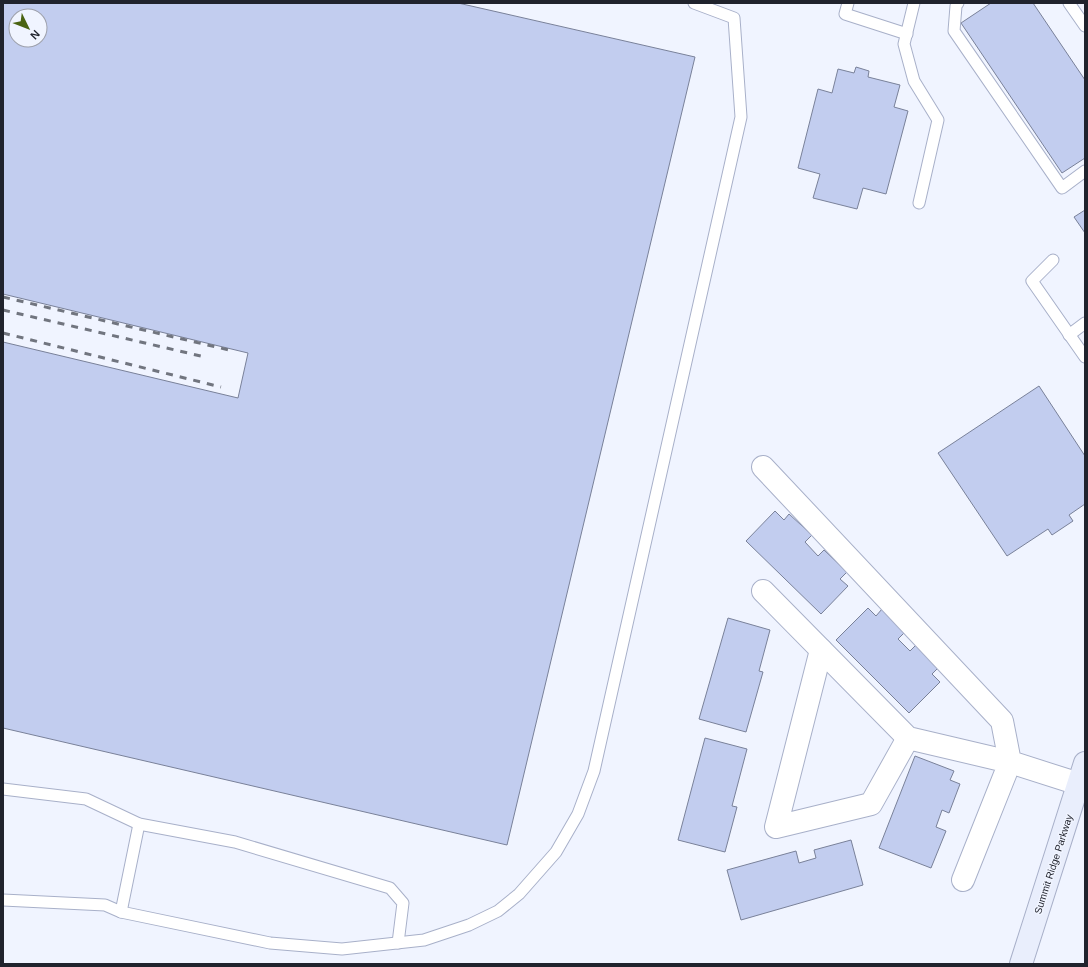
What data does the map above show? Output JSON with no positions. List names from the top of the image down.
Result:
{
  "streets": {
    "street": ["Summit Ridge Parkway"]
  },
  "north": "bottom right"
}
